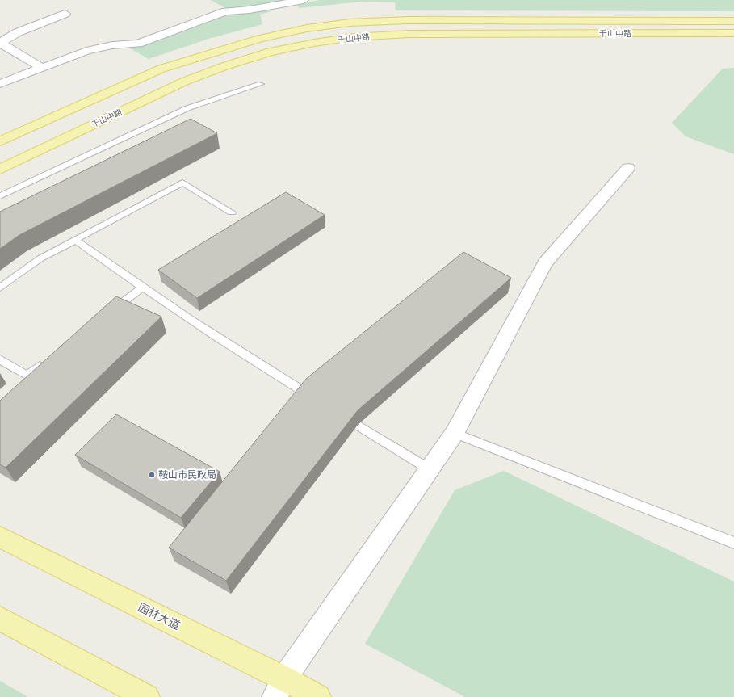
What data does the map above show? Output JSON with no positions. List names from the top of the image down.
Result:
{
  "streets": {
    "main road": ["千山中路", "园林大道"]
  },
  "places": ["鞍山市民政局"]
}
